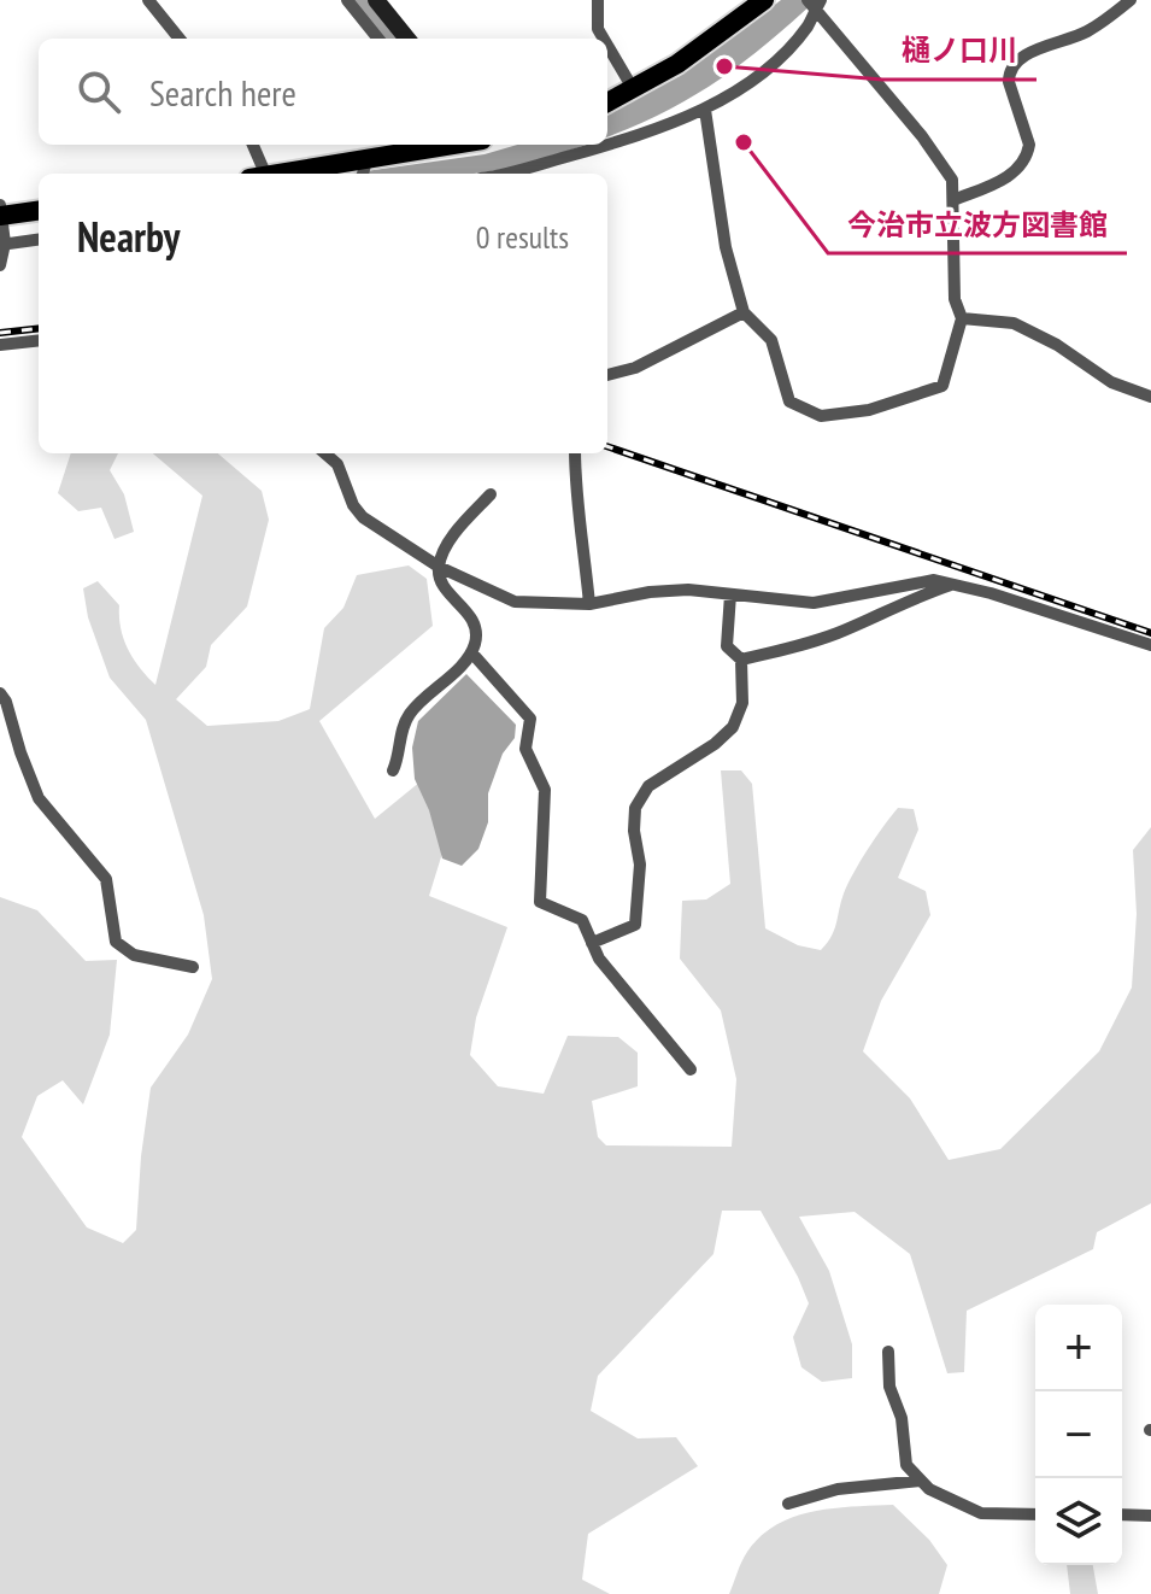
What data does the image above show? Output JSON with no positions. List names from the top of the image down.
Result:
{
  "places": ["樋ノ口川", "今治市立波方図書館"],
  "page": {
    "search": "Search here",
    "heading": ["Nearby", "0 results"],
    "map_buttons": ["+", "−"]
  }
}
